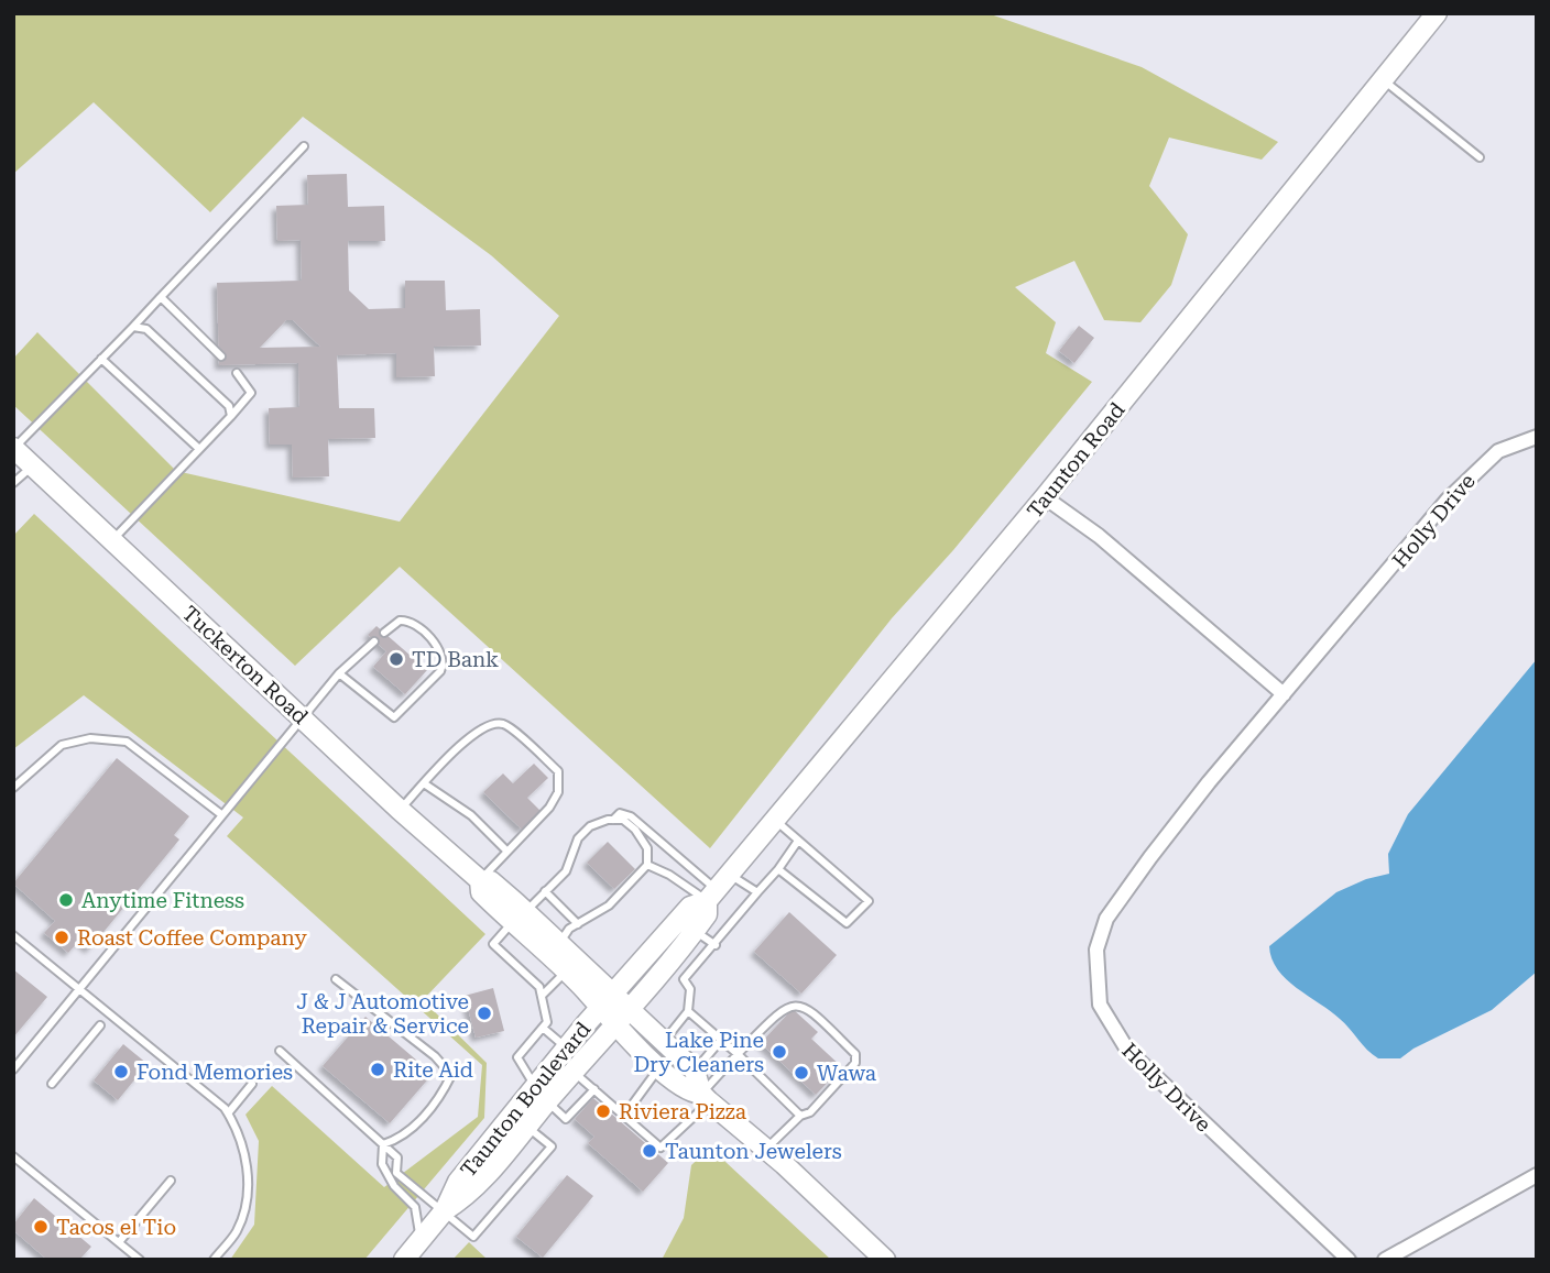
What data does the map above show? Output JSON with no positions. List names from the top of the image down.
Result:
{
  "streets": {
    "main road": ["Taunton Road", "Tuckerton Road", "Taunton Boulevard"],
    "street": ["Holly Drive"]
  },
  "crossings": [
    ["Taunton Road", "Tuckerton Road"],
    ["Taunton Road", "Taunton Boulevard"],
    ["Tuckerton Road", "Taunton Boulevard"]
  ],
  "places": [
    "TD Bank",
    "Anytime Fitness",
    "Roast Coffee Company",
    "J & J Automotive Repair & Service",
    "Lake Pine Dry Cleaners",
    "Rite Aid",
    "Fond Memories",
    "Wawa",
    "Riviera Pizza",
    "Taunton Jewelers",
    "Tacos el Tio"
  ]
}
